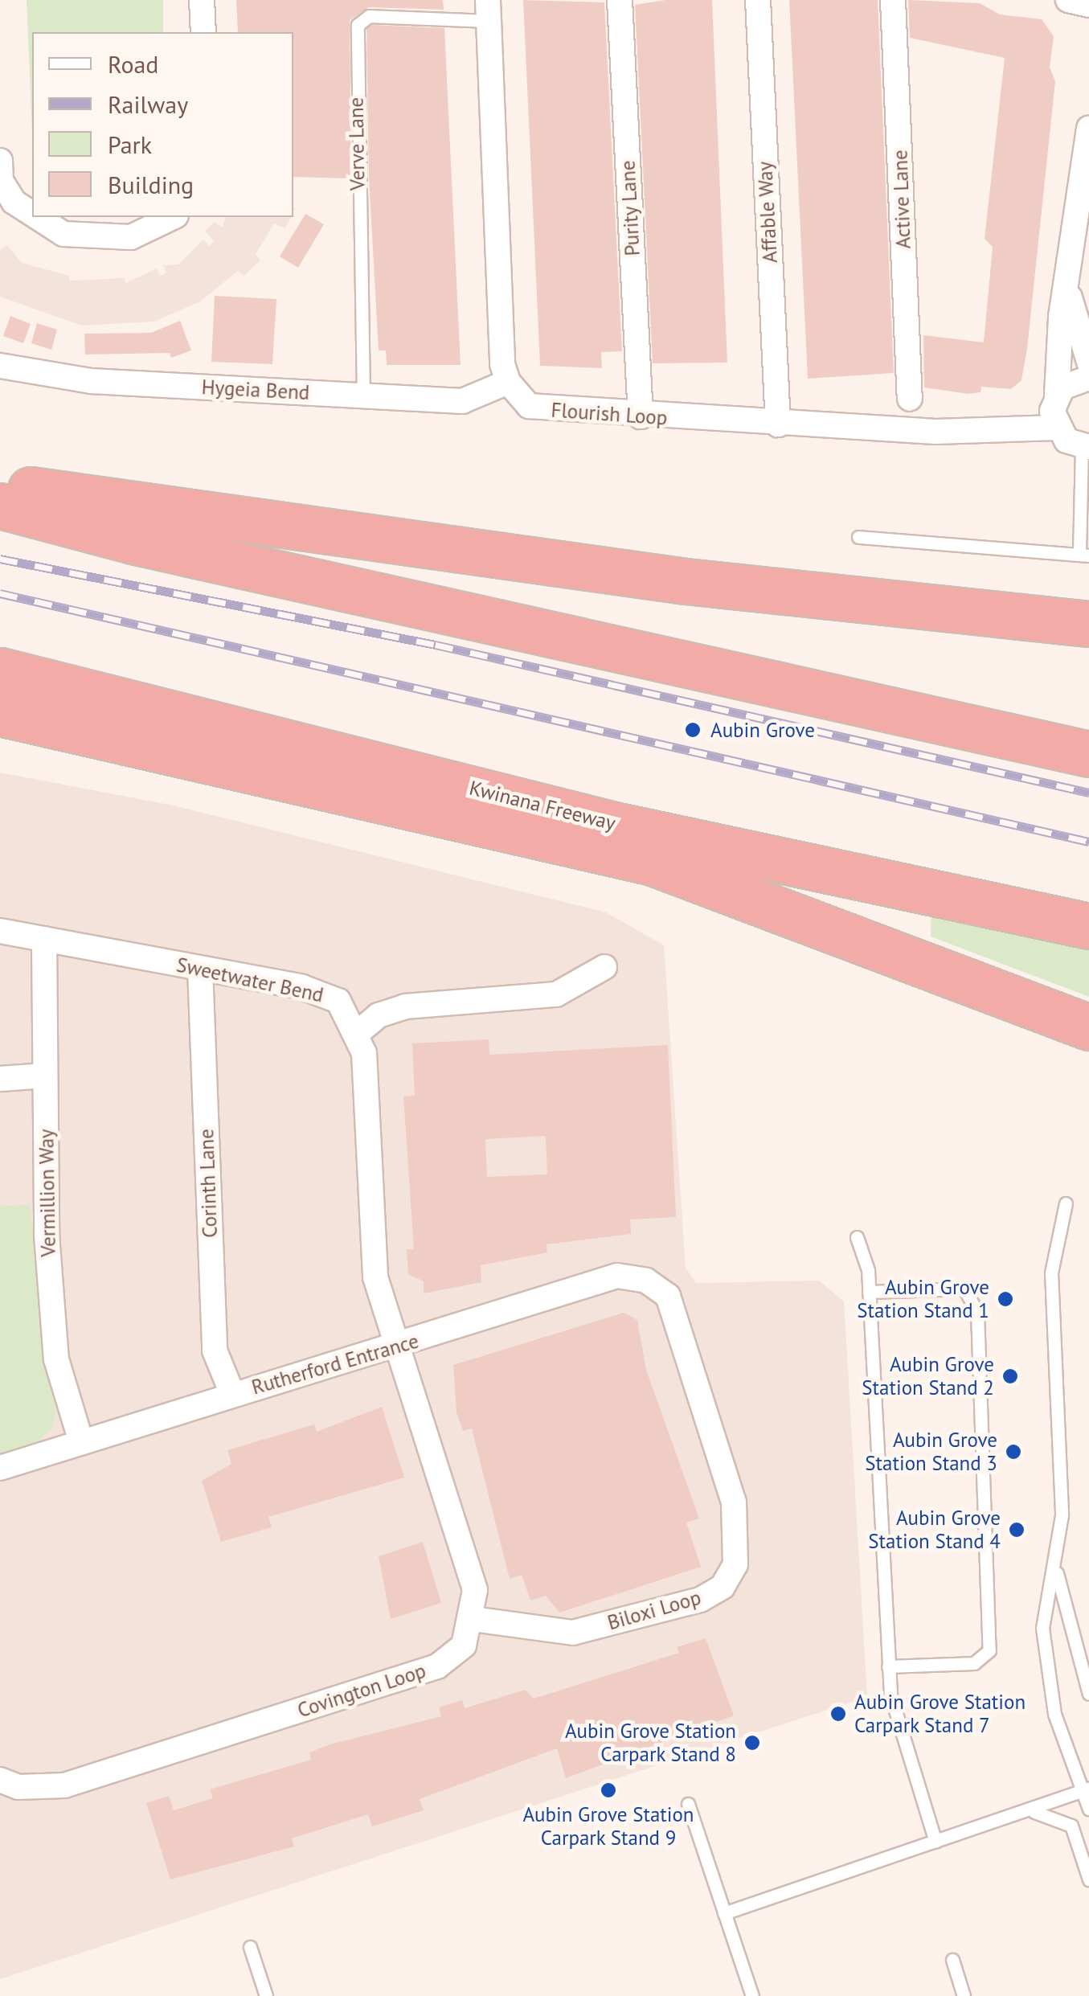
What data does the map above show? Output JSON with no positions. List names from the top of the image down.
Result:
{
  "streets": {
    "highway": ["Kwinana Freeway"],
    "street": [
      "Active Lane",
      "Purity Lane",
      "Affable Way",
      "Hygeia Bend",
      "Flourish Loop",
      "Sweetwater Bend",
      "Corinth Lane",
      "Vermillion Way",
      "Rutherford Entrance",
      "Biloxi Loop",
      "Covington Loop"
    ],
    "lane": ["Verve Lane"]
  },
  "crossings": [
    ["Verve Lane", "Hygeia Bend"],
    ["Purity Lane", "Flourish Loop"],
    ["Affable Way", "Flourish Loop"],
    ["Hygeia Bend", "Flourish Loop"],
    ["Sweetwater Bend", "Corinth Lane"],
    ["Sweetwater Bend", "Vermillion Way"],
    ["Corinth Lane", "Rutherford Entrance"],
    ["Vermillion Way", "Rutherford Entrance"],
    ["Rutherford Entrance", "Biloxi Loop"],
    ["Biloxi Loop", "Covington Loop"]
  ],
  "places": [
    "Aubin Grove",
    "Aubin Grove Station Stand 1",
    "Aubin Grove Station Stand 2",
    "Aubin Grove Station Stand 3",
    "Aubin Grove Station Stand 4",
    "Aubin Grove Station Carpark Stand 7",
    "Aubin Grove Station Carpark Stand 8",
    "Aubin Grove Station Carpark Stand 9"
  ],
  "legend": [
    "Road",
    "Railway",
    "Park",
    "Building"
  ]
}
